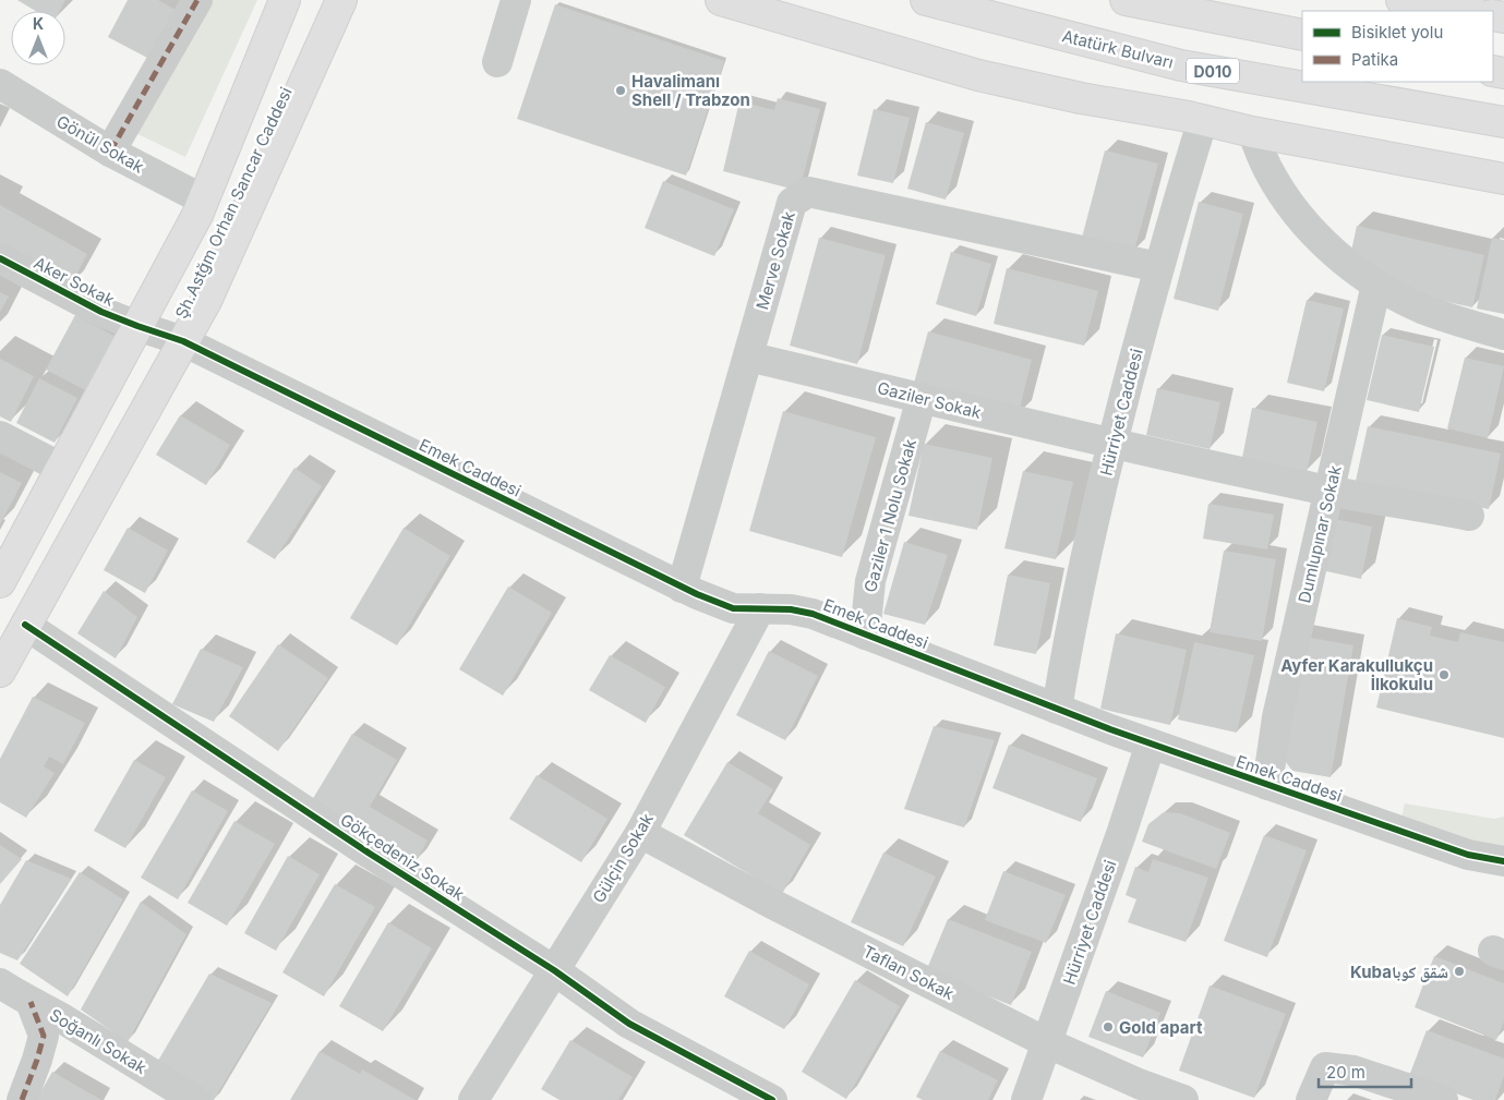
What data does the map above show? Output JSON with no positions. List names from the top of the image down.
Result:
{
  "streets": {
    "main road": ["Atatürk Bulvarı", "D010", "Şh.Astğm Orhan Sancar Caddesi"],
    "street": [
      "Gönül Sokak",
      "Merve Sokak",
      "Aker Sokak",
      "Gaziler Sokak",
      "Hürriyet Caddesi",
      "Emek Caddesi",
      "Gaziler 1 Nolu Sokak",
      "Dumlupınar Sokak",
      "Gökçedeniz Sokak",
      "Gülçin Sokak",
      "Taflan Sokak",
      "Soğanlı Sokak"
    ]
  },
  "crossings": [
    ["Gönül Sokak", "Şh.Astğm Orhan Sancar Caddesi"],
    ["Şh.Astğm Orhan Sancar Caddesi", "Aker Sokak"],
    ["Şh.Astğm Orhan Sancar Caddesi", "Emek Caddesi"],
    ["Şh.Astğm Orhan Sancar Caddesi", "Gökçedeniz Sokak"],
    ["Merve Sokak", "Gaziler Sokak"],
    ["Merve Sokak", "Hürriyet Caddesi"],
    ["Merve Sokak", "Emek Caddesi"],
    ["Aker Sokak", "Emek Caddesi"],
    ["Gaziler Sokak", "Hürriyet Caddesi"],
    ["Gaziler Sokak", "Gaziler 1 Nolu Sokak"],
    ["Gaziler Sokak", "Dumlupınar Sokak"],
    ["Hürriyet Caddesi", "Emek Caddesi"],
    ["Hürriyet Caddesi", "Taflan Sokak"],
    ["Emek Caddesi", "Gaziler 1 Nolu Sokak"],
    ["Emek Caddesi", "Dumlupınar Sokak"],
    ["Emek Caddesi", "Gülçin Sokak"],
    ["Gökçedeniz Sokak", "Gülçin Sokak"],
    ["Gülçin Sokak", "Taflan Sokak"]
  ],
  "places": [
    "Havalimanı Shell / Trabzon",
    "Ayfer Karakullukçu İlkokulu",
    "Kubaشقق كوبا",
    "Gold apart"
  ],
  "legend": ["Bisiklet yolu", "Patika"],
  "scale_bar": "20 m",
  "north": "top"
}
